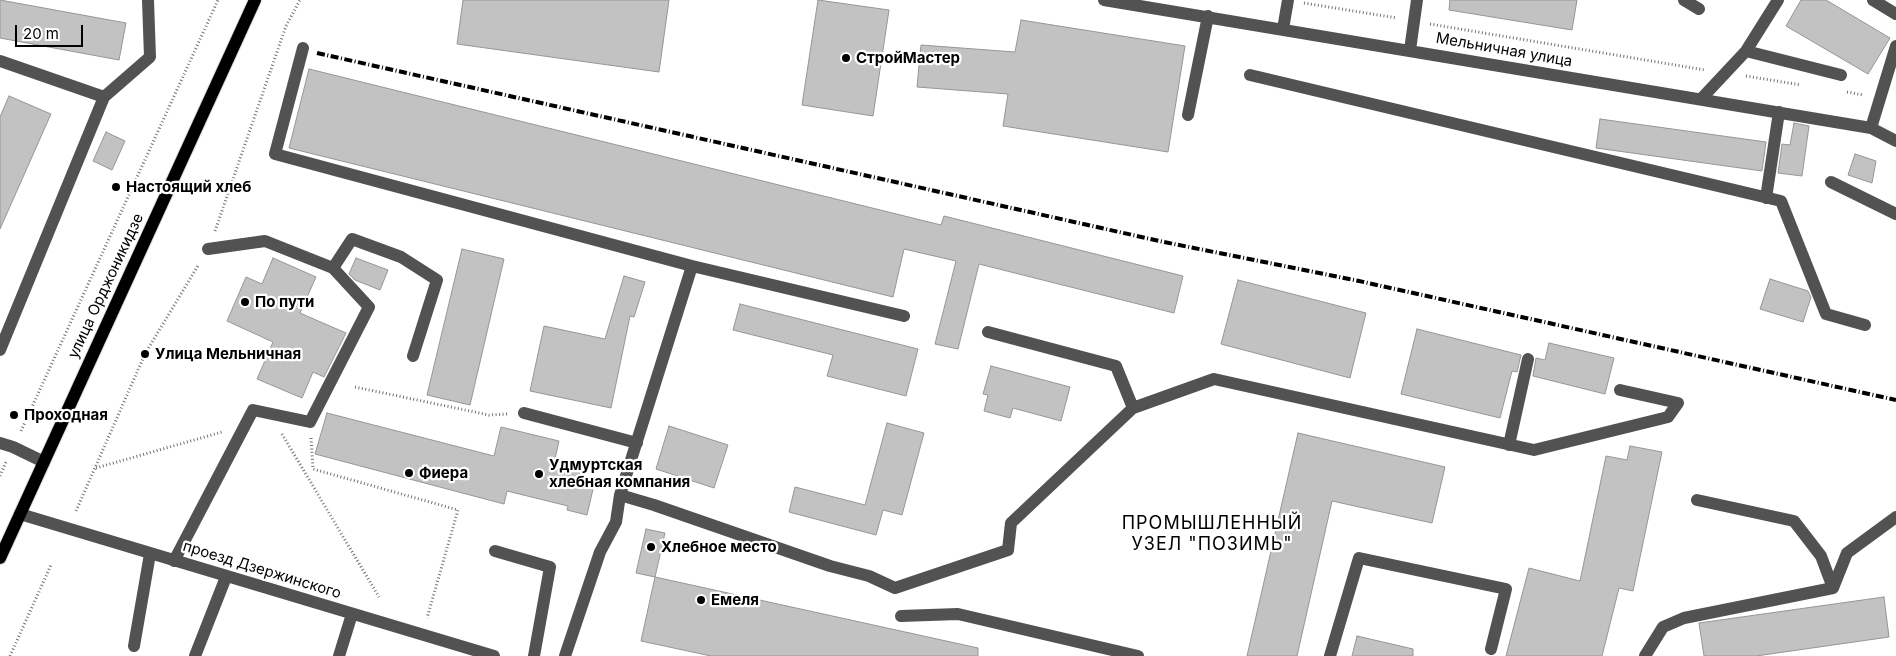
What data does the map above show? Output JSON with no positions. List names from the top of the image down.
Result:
{
  "streets": {
    "main road": ["улица Орджоникидзе"],
    "street": ["Мельничная улица", "проезд Дзержинского"]
  },
  "crossings": [
    ["улица Орджоникидзе", "проезд Дзержинского"]
  ],
  "districts": ["ПРОМЫШЛЕННЫЙ УЗЕЛ \"ПОЗИМЬ\""],
  "places": [
    "СтройМастер",
    "Настоящий хлеб",
    "По пути",
    "Улица Мельничная",
    "Проходная",
    "Фиера",
    "Удмуртская хлебная компания",
    "Хлебное место",
    "Емеля"
  ],
  "scale_bar": "20 m"
}
